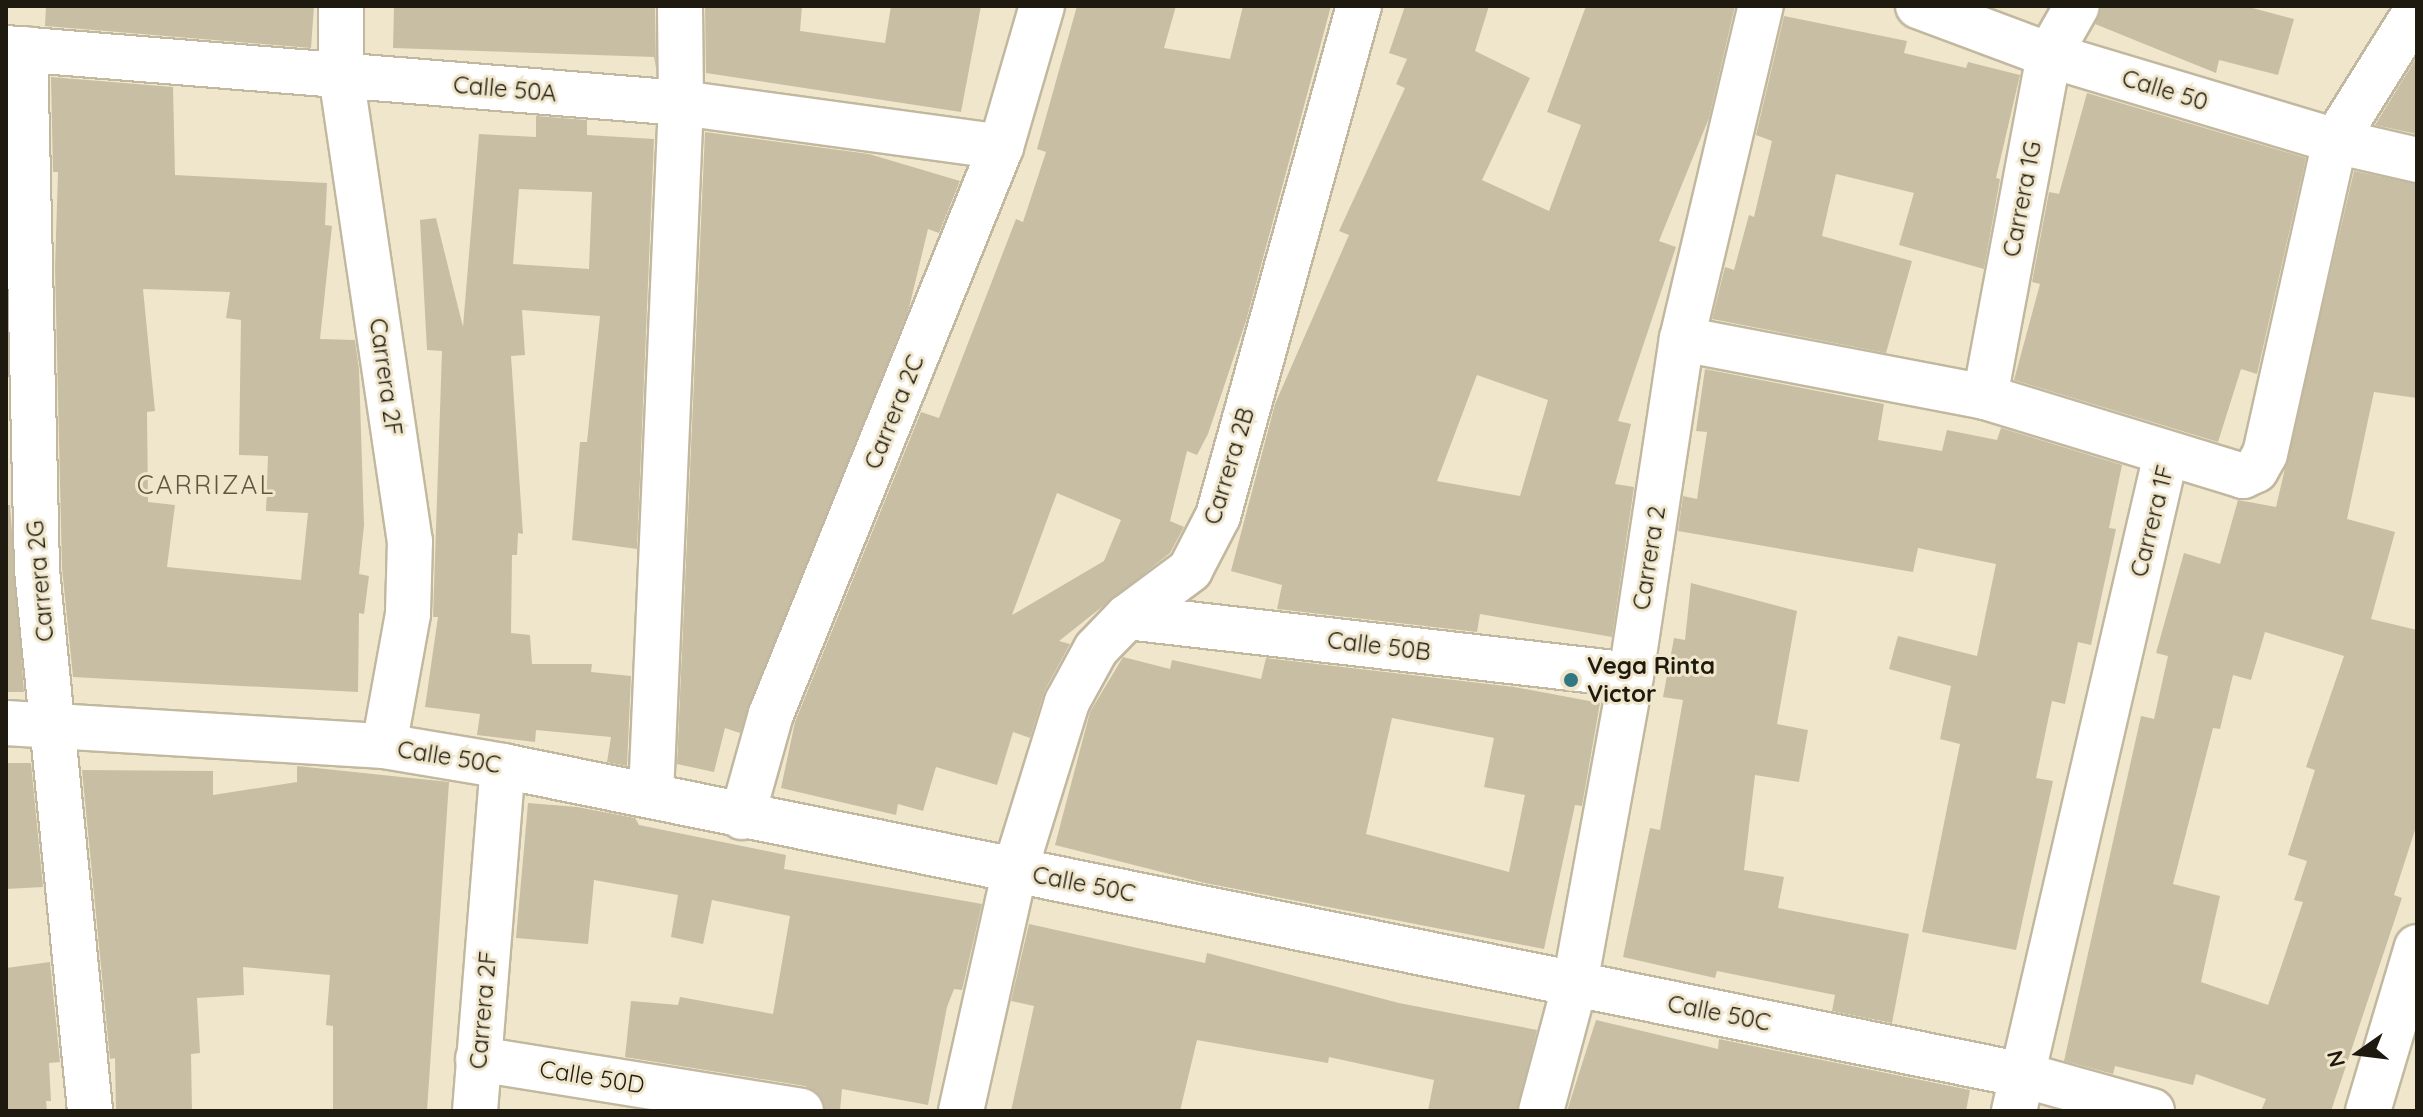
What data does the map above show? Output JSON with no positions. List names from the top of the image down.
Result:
{
  "streets": {
    "street": [
      "Calle 50A",
      "Calle 50",
      "Carrera 1G",
      "Carrera 2F",
      "Carrera 2C",
      "Carrera 2B",
      "Carrera 1F",
      "Carrera 2",
      "Carrera 2G",
      "Calle 50B",
      "Calle 50C",
      "Calle 50D"
    ]
  },
  "crossings": [
    ["Calle 50A", "Carrera 2F"],
    ["Calle 50A", "Carrera 2C"],
    ["Calle 50A", "Carrera 2G"],
    ["Calle 50", "Carrera 1G"],
    ["Calle 50", "Carrera 1F"],
    ["Carrera 2F", "Calle 50C"],
    ["Carrera 2F", "Calle 50D"],
    ["Carrera 2C", "Calle 50C"],
    ["Carrera 2B", "Calle 50B"],
    ["Carrera 2B", "Calle 50C"],
    ["Carrera 1F", "Calle 50C"],
    ["Carrera 2", "Calle 50B"],
    ["Carrera 2", "Calle 50C"],
    ["Carrera 2G", "Calle 50C"]
  ],
  "districts": ["CARRIZAL"],
  "places": ["Vega Rinta Victor"],
  "north": "left"
}
